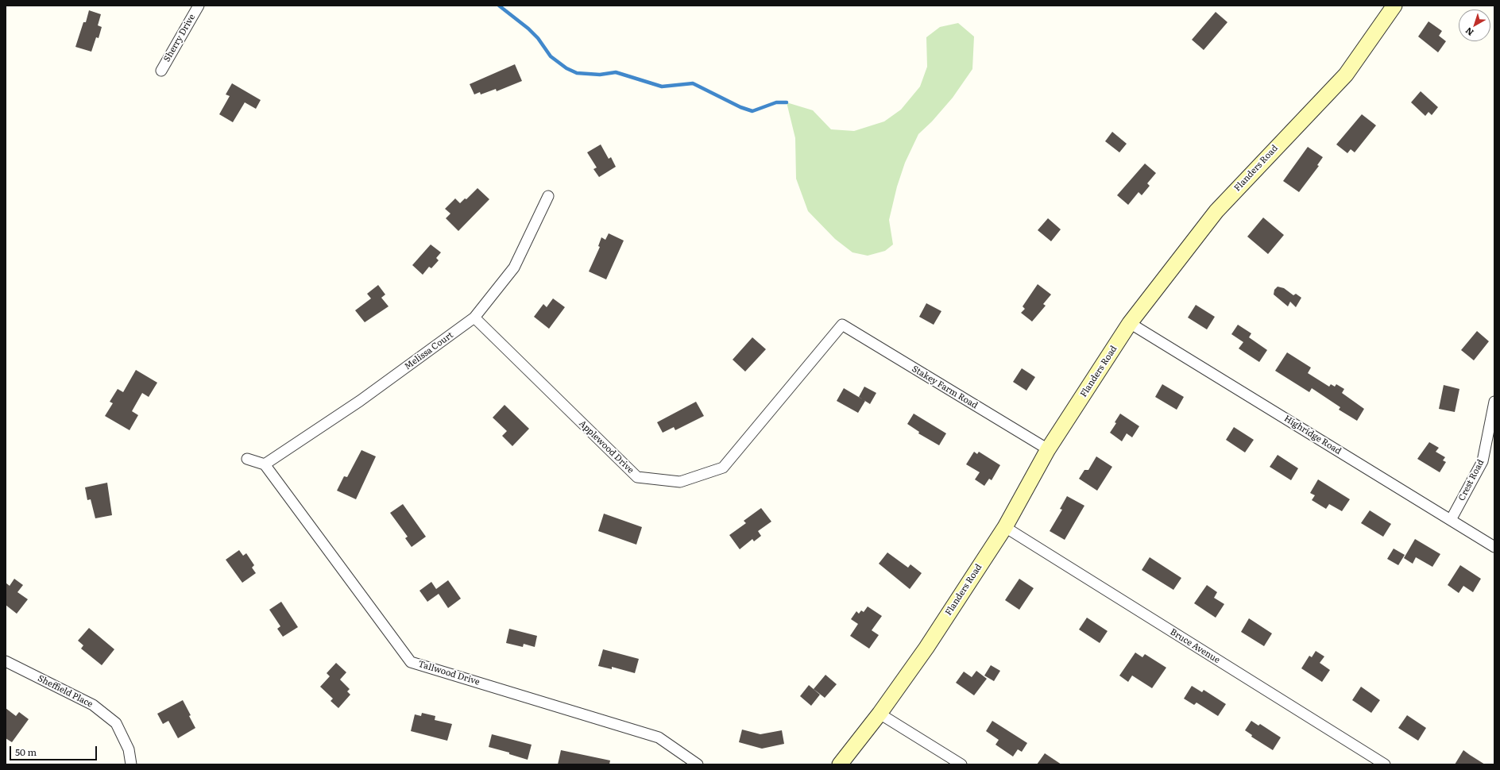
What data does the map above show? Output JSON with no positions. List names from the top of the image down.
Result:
{
  "streets": {
    "street": [
      "Sherry Drive",
      "Flanders Road",
      "Melissa Court",
      "Stakey Farm Road",
      "Highridge Road",
      "Applewood Drive",
      "Crest Road",
      "Bruce Avenue",
      "Tallwood Drive",
      "Sheffield Place"
    ]
  },
  "crossings": [
    ["Flanders Road", "Stakey Farm Road"],
    ["Flanders Road", "Highridge Road"],
    ["Flanders Road", "Bruce Avenue"],
    ["Melissa Court", "Applewood Drive"],
    ["Melissa Court", "Tallwood Drive"],
    ["Stakey Farm Road", "Applewood Drive"],
    ["Highridge Road", "Crest Road"]
  ],
  "scale_bar": "50 m",
  "north": "bottom left"
}
